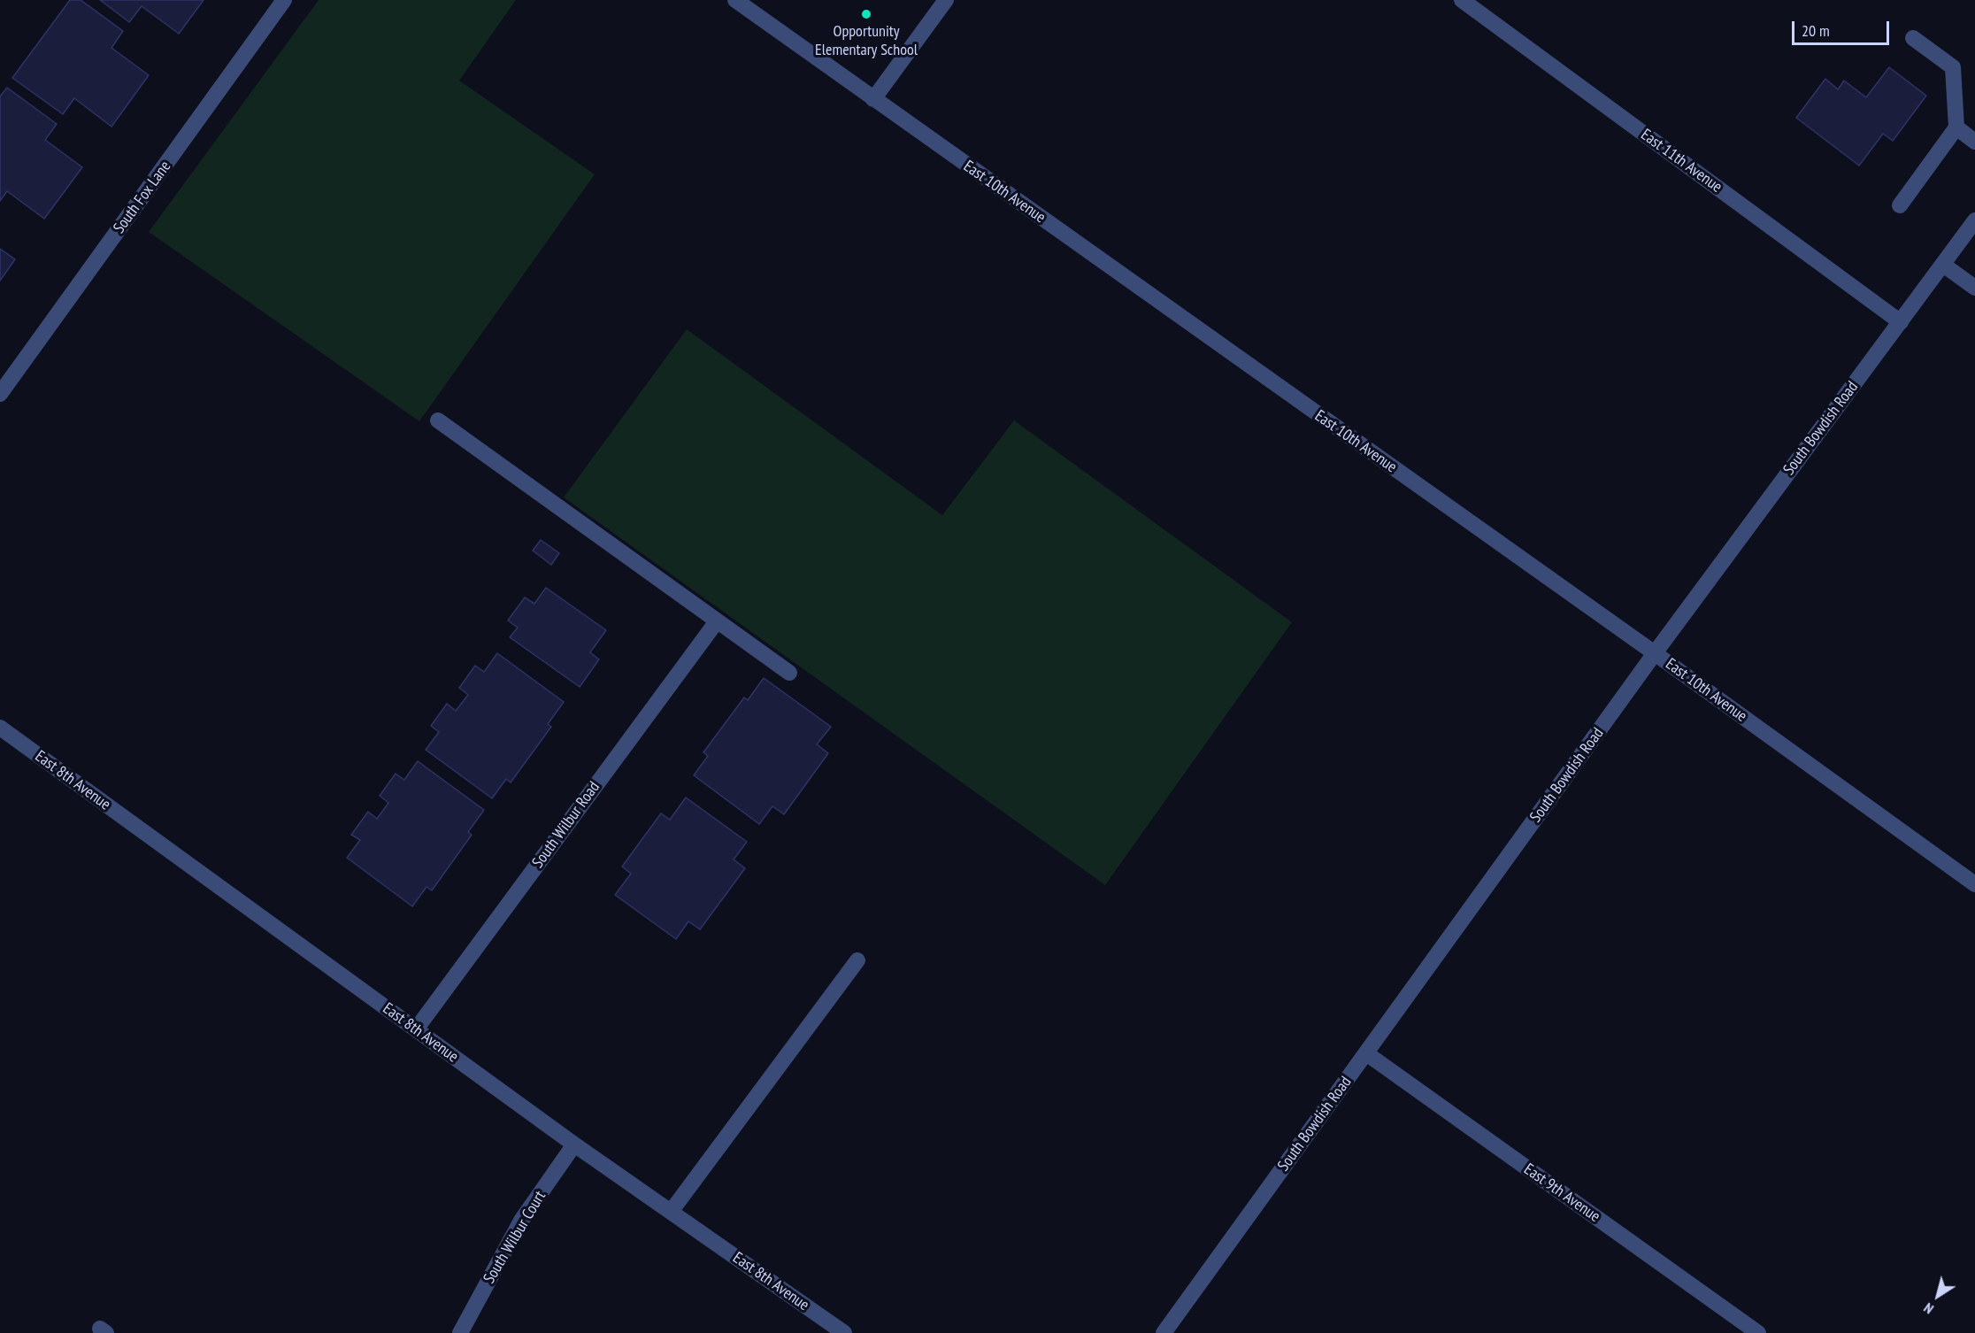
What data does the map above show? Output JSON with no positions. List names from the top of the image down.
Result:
{
  "streets": {
    "street": [
      "East 11th Avenue",
      "East 10th Avenue",
      "South Fox Lane",
      "South Bowdish Road",
      "East 8th Avenue",
      "South Wilbur Road",
      "East 9th Avenue",
      "South Wilbur Court"
    ]
  },
  "crossings": [
    ["East 11th Avenue", "South Bowdish Road"],
    ["East 10th Avenue", "South Bowdish Road"],
    ["South Bowdish Road", "East 9th Avenue"],
    ["East 8th Avenue", "South Wilbur Road"],
    ["East 8th Avenue", "South Wilbur Court"]
  ],
  "places": ["Opportunity Elementary School"],
  "scale_bar": "20 m",
  "north": "bottom left"
}
